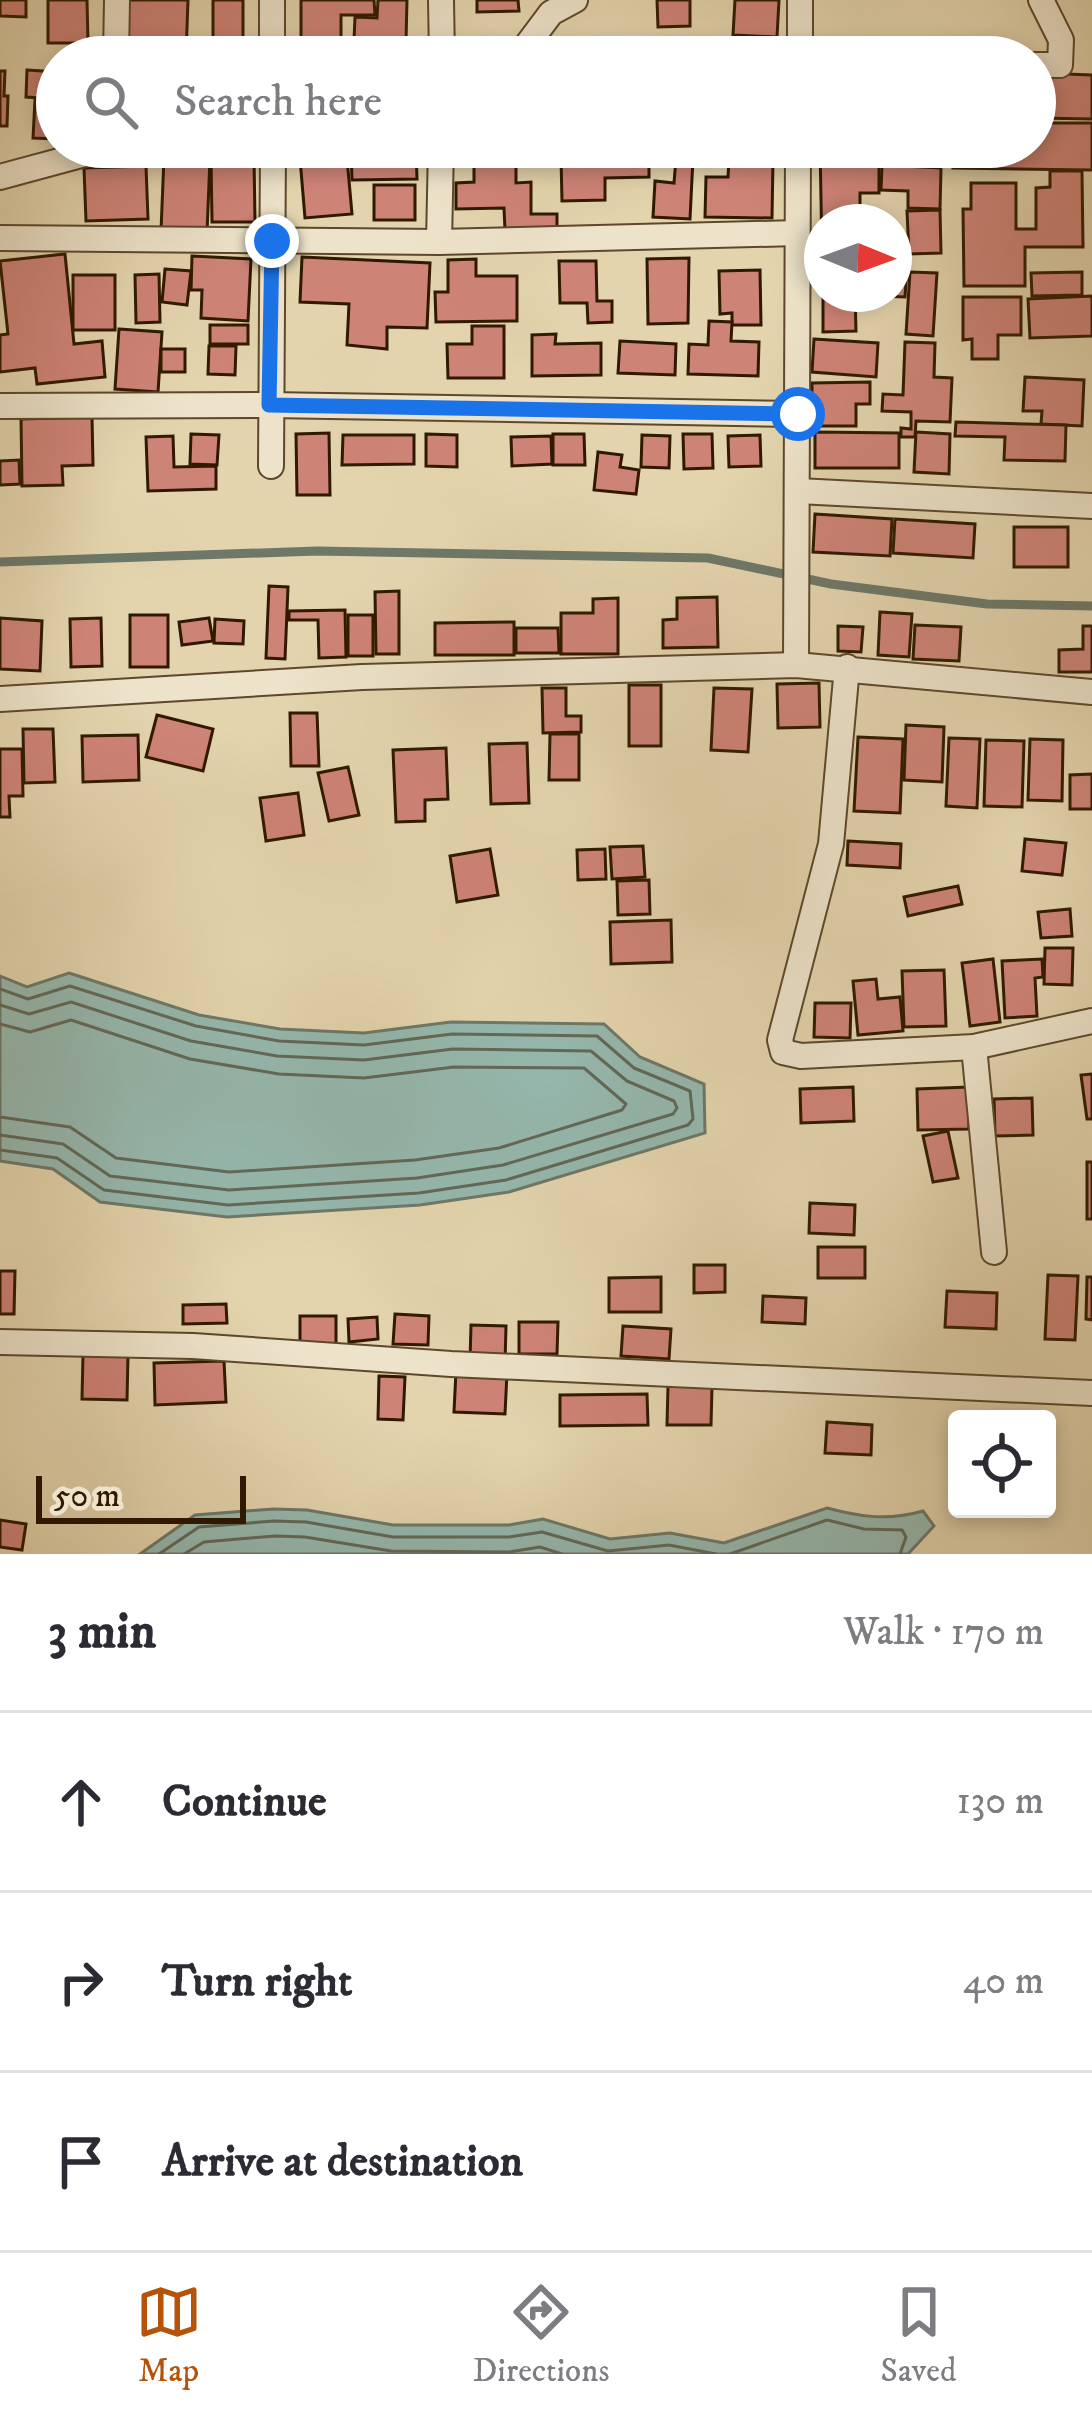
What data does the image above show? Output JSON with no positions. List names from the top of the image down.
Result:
{
  "scale_bar": "50 m",
  "north": "right",
  "page": {
    "search": "Search here",
    "scale": "50 m",
    "heading": ["3 min", "Walk · 170 m"],
    "list": [
      ["Continue", "130 m"],
      ["Turn right", "40 m"],
      "Arrive at destination"
    ],
    "nav": ["Map", "Directions", "Saved"]
  }
}
